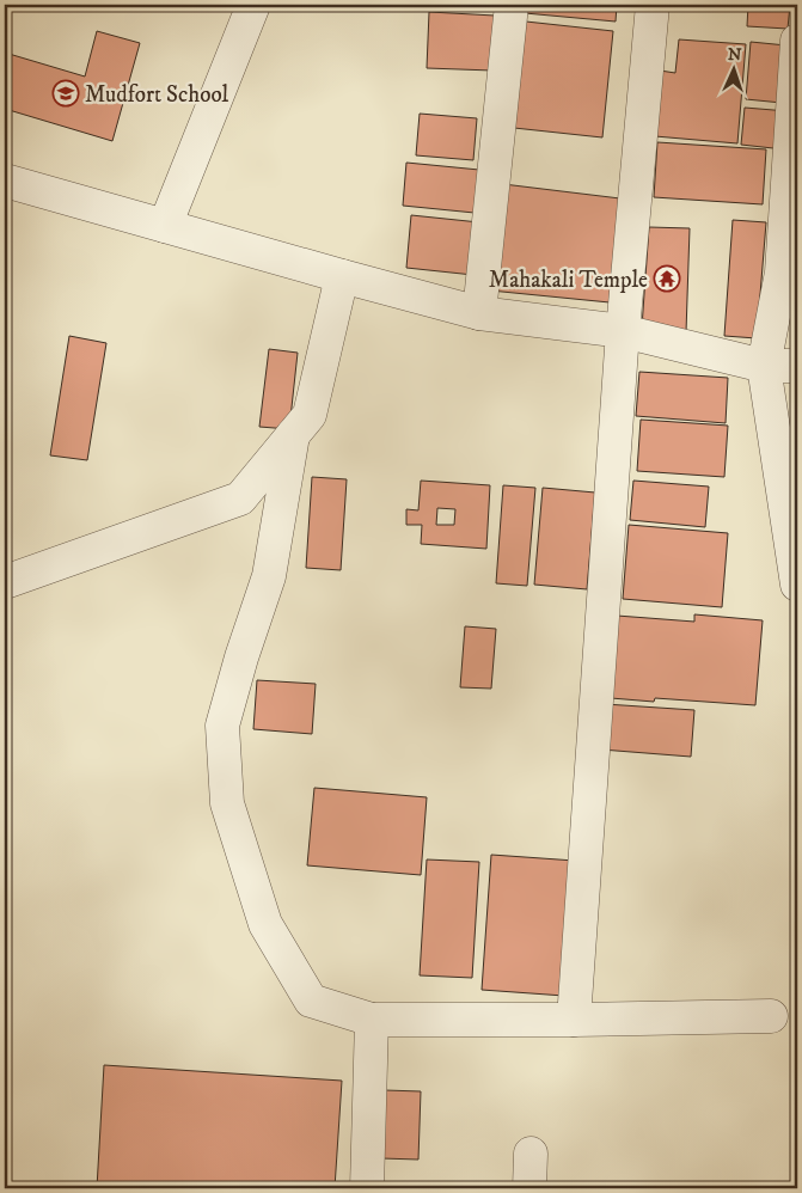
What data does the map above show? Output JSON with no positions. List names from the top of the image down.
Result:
{
  "places": {
    "school or university": ["Mudfort School"],
    "temple": ["Mahakali Temple"]
  },
  "north": "top"
}
